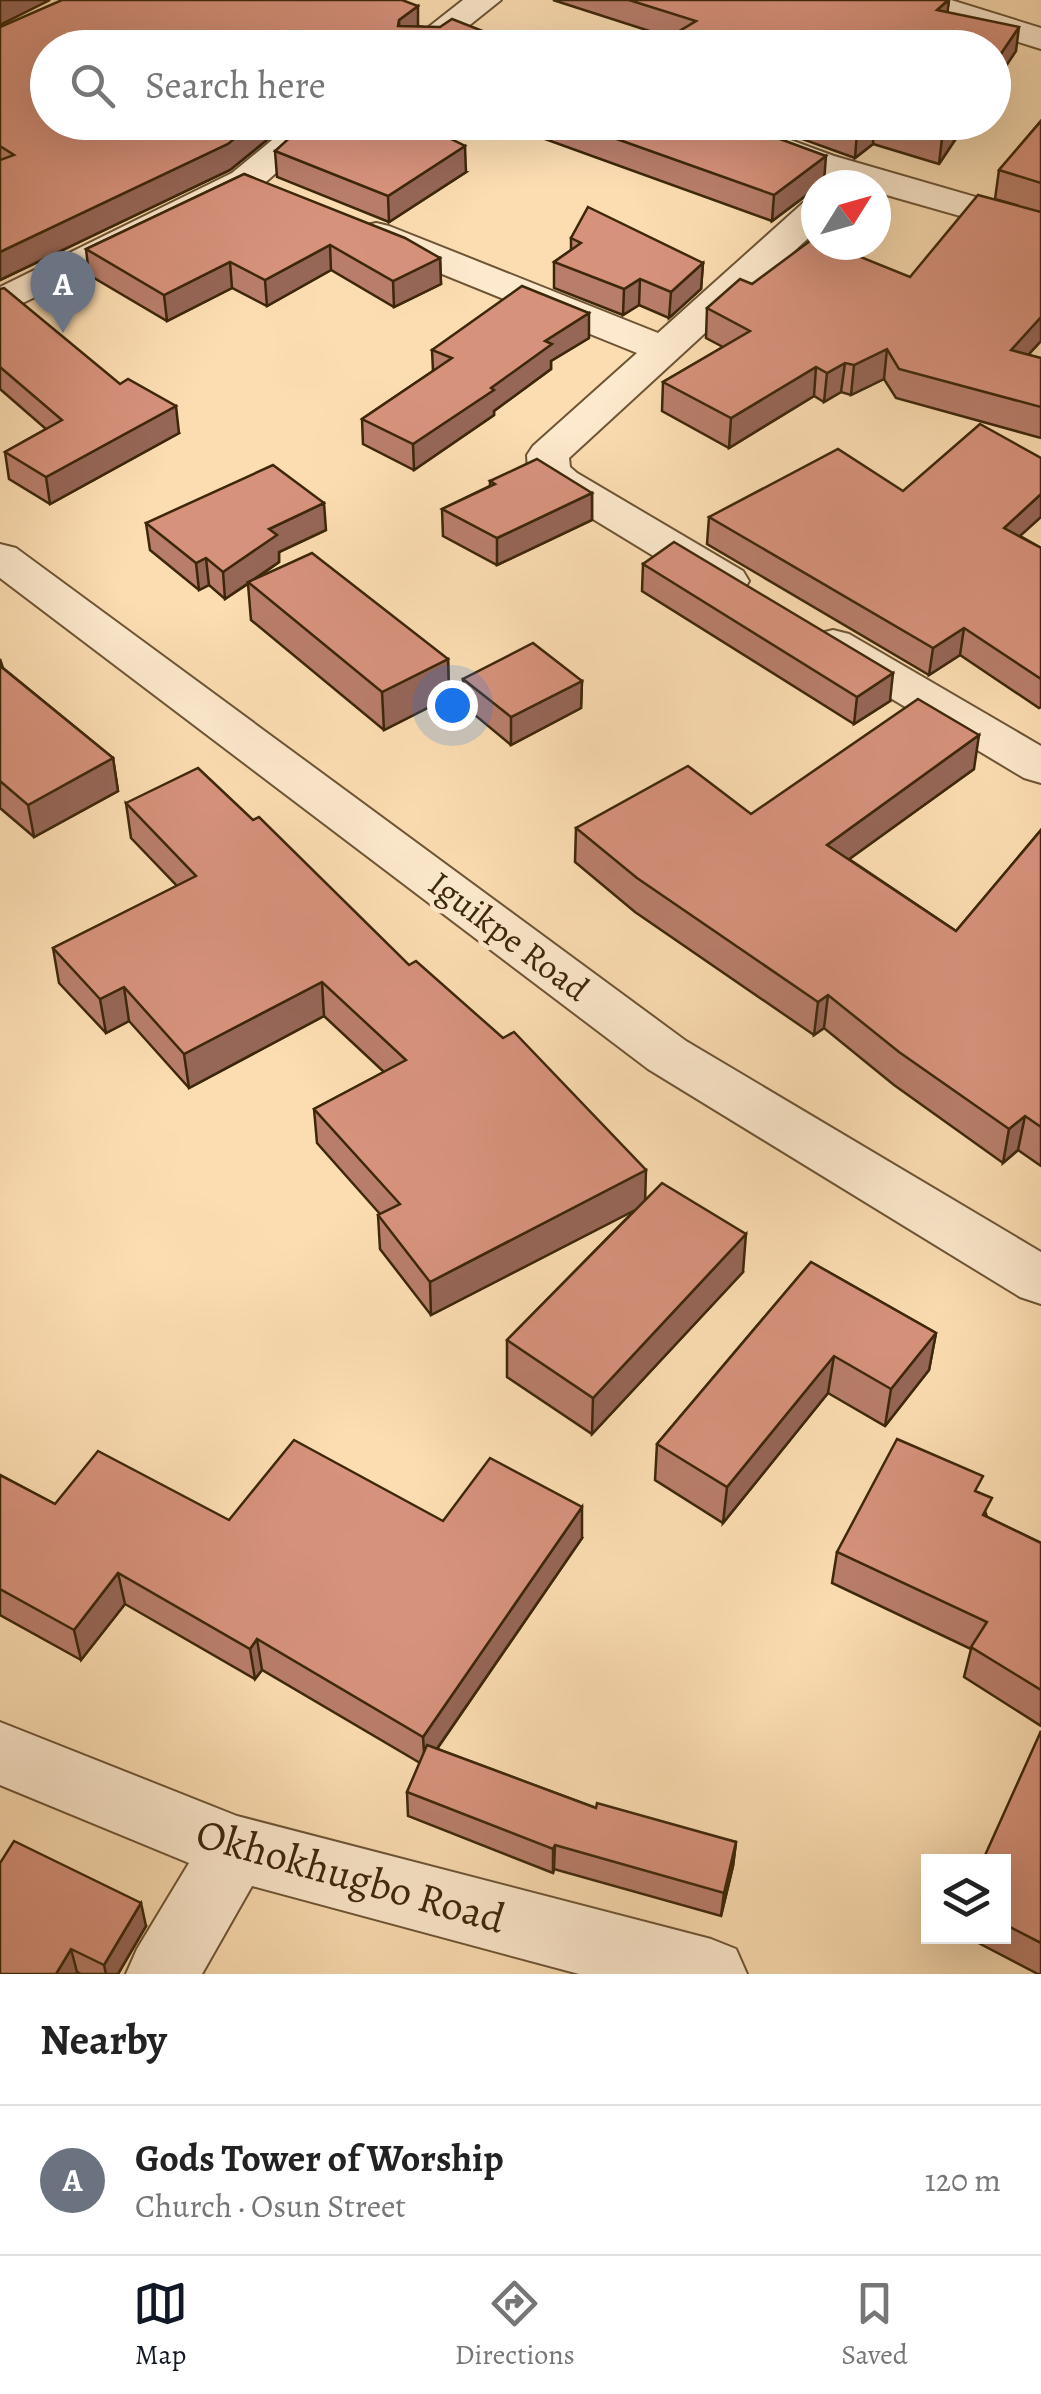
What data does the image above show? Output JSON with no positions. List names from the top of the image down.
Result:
{
  "streets": {
    "street": ["Iguikpe Road", "Okhokhugbo Road"]
  },
  "north": "top right",
  "page": {
    "search": "Search here",
    "pins": "A",
    "heading": "Nearby",
    "list": [
      {
        "mark": "A",
        "name": "Gods Tower of Worship",
        "note": "Church · Osun Street",
        "value": "120 m"
      }
    ],
    "nav": ["Map", "Directions", "Saved"]
  }
}
